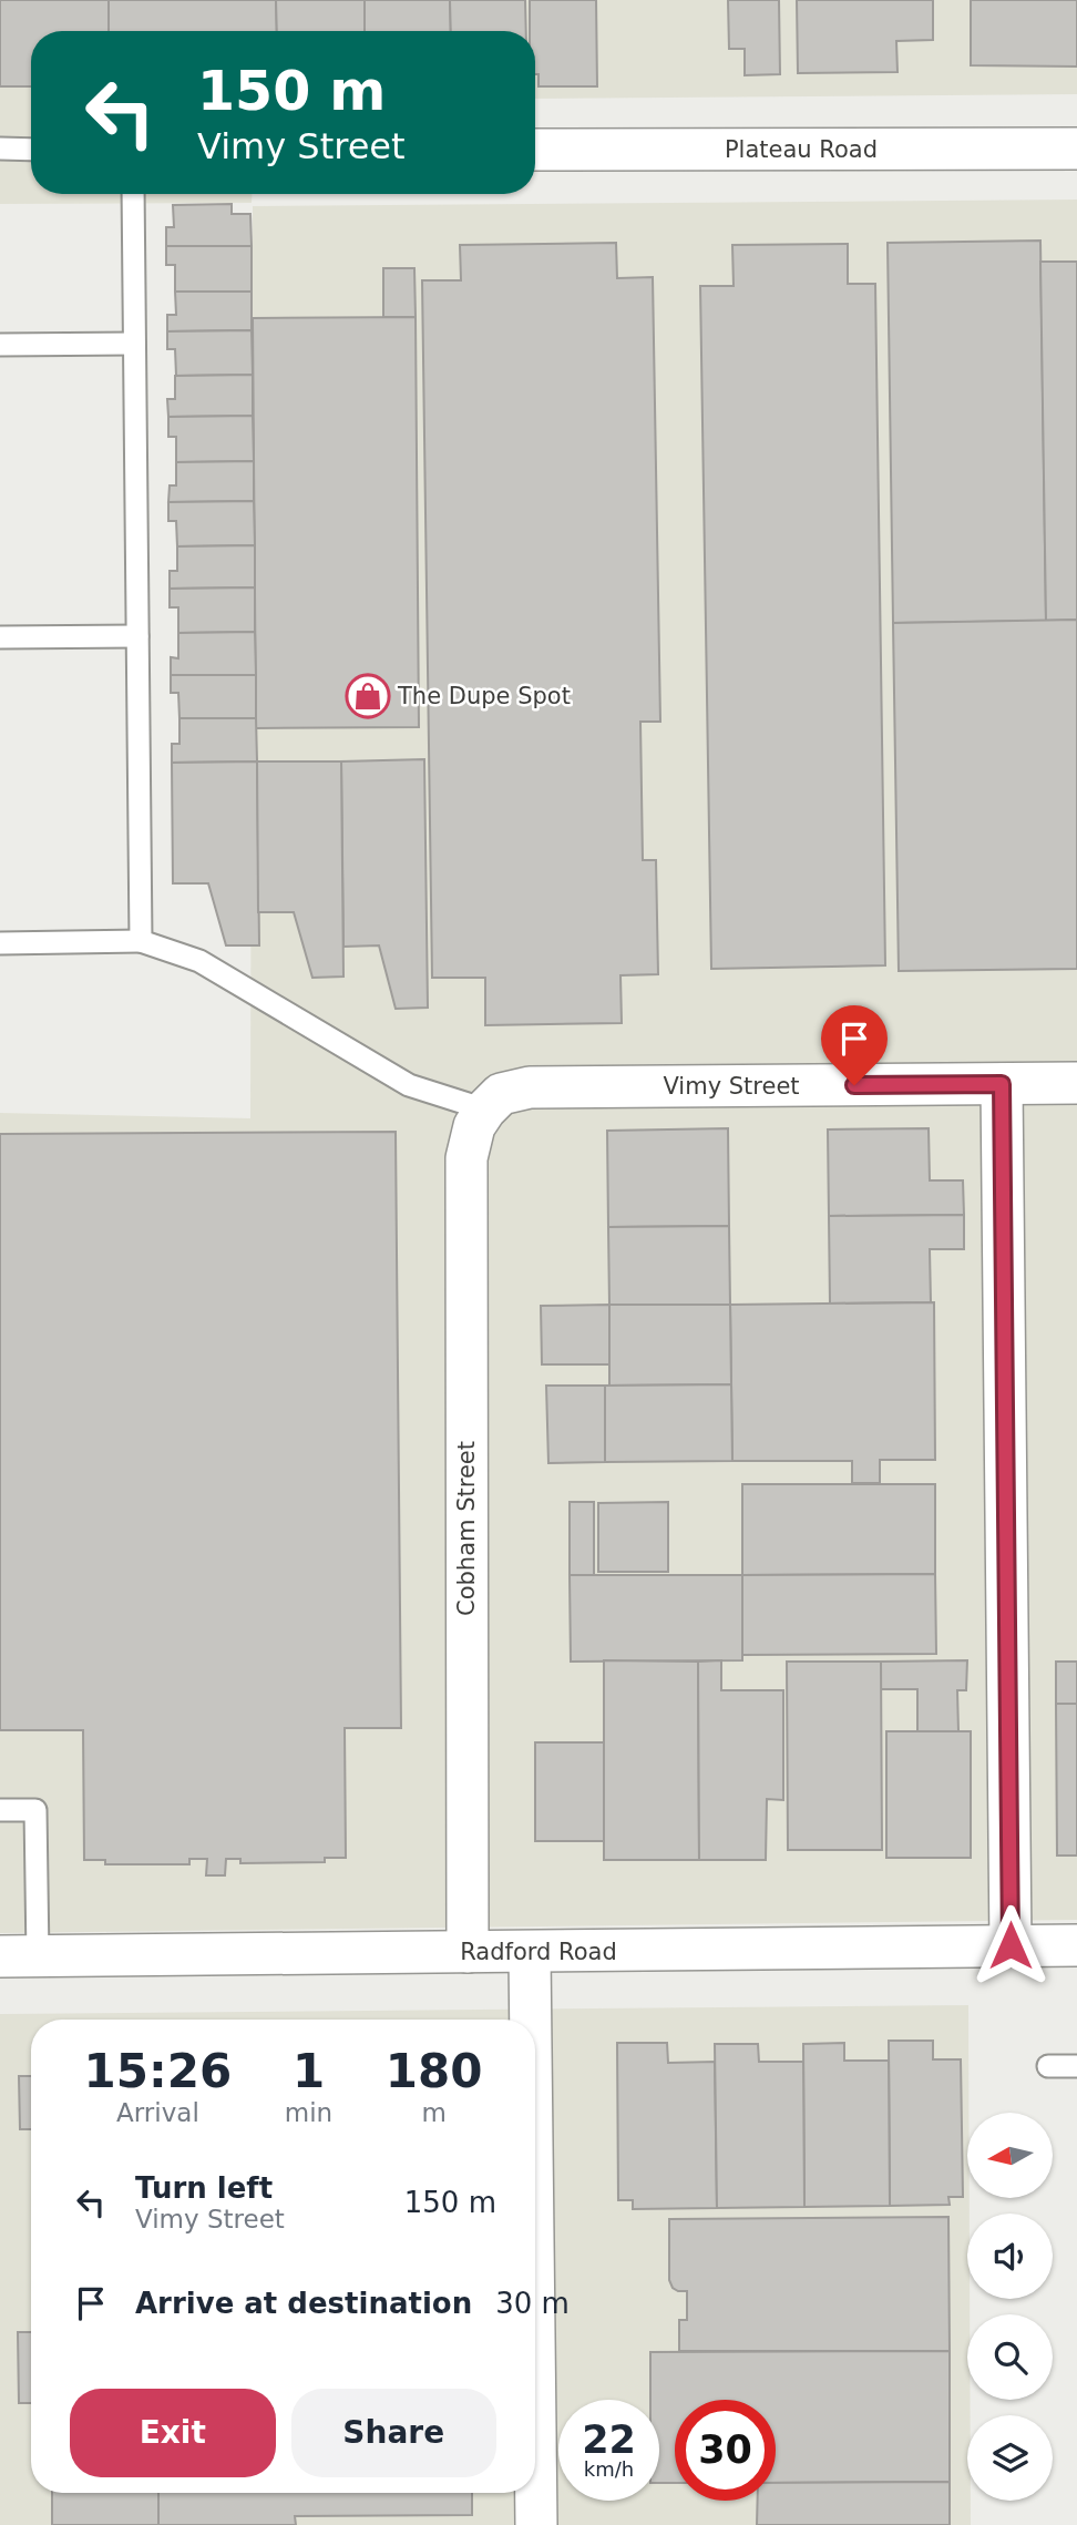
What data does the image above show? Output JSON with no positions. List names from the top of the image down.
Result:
{
  "streets": {
    "street": [
      "Plateau Road",
      "Vimy Street",
      "Cobham Street",
      "Radford Road"
    ]
  },
  "crossings": [
    ["Vimy Street", "Cobham Street"],
    ["Cobham Street", "Radford Road"]
  ],
  "places": {
    "shop": ["The Dupe Spot"]
  },
  "north": "left",
  "page": {
    "turn": ["150 m", "Vimy Street"],
    "eta": [
      "15:26",
      "Arrival",
      "1",
      "min",
      "180",
      "m"
    ],
    "list": [
      {
        "name": "Turn left",
        "note": "Vimy Street",
        "value": "150 m"
      },
      {
        "name": "Arrive at destination",
        "value": "30 m"
      }
    ],
    "buttons": ["Exit", "Share"],
    "speed": "22 km/h",
    "limit": "30"
  }
}
